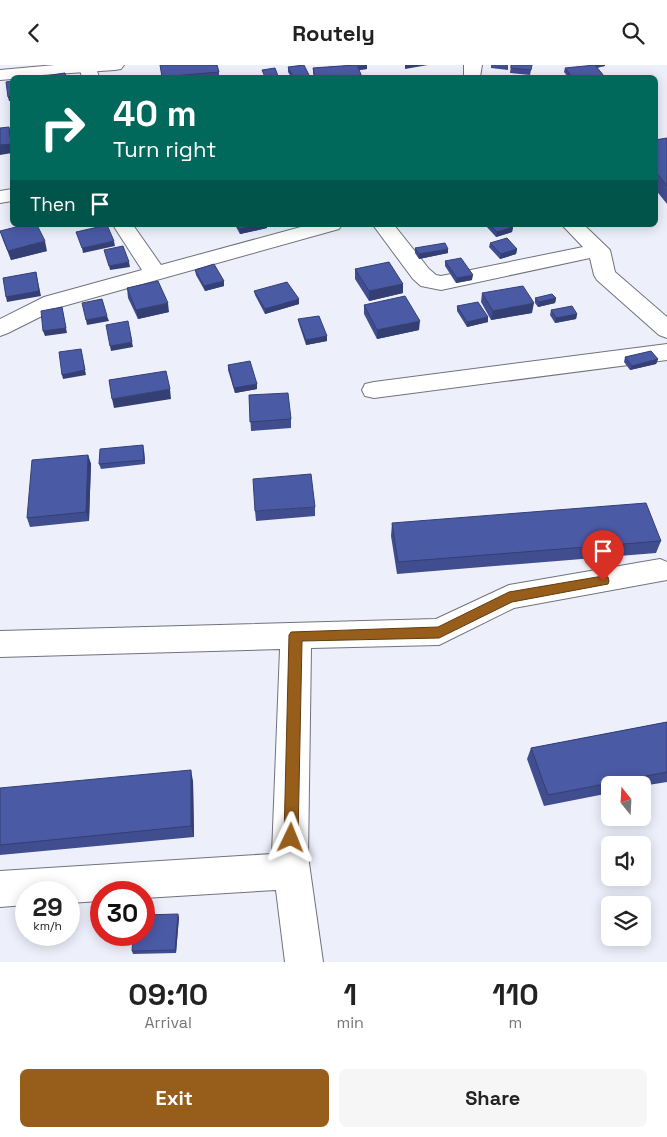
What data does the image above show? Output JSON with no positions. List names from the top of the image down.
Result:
{
  "north": "top",
  "page": {
    "header": "Routely",
    "turn": ["40 m", "Turn right"],
    "then": "Then",
    "speed": "29 km/h",
    "limit": "30",
    "eta": [
      "09:10",
      "Arrival",
      "1",
      "min",
      "110",
      "m"
    ],
    "buttons": ["Exit", "Share"]
  }
}
